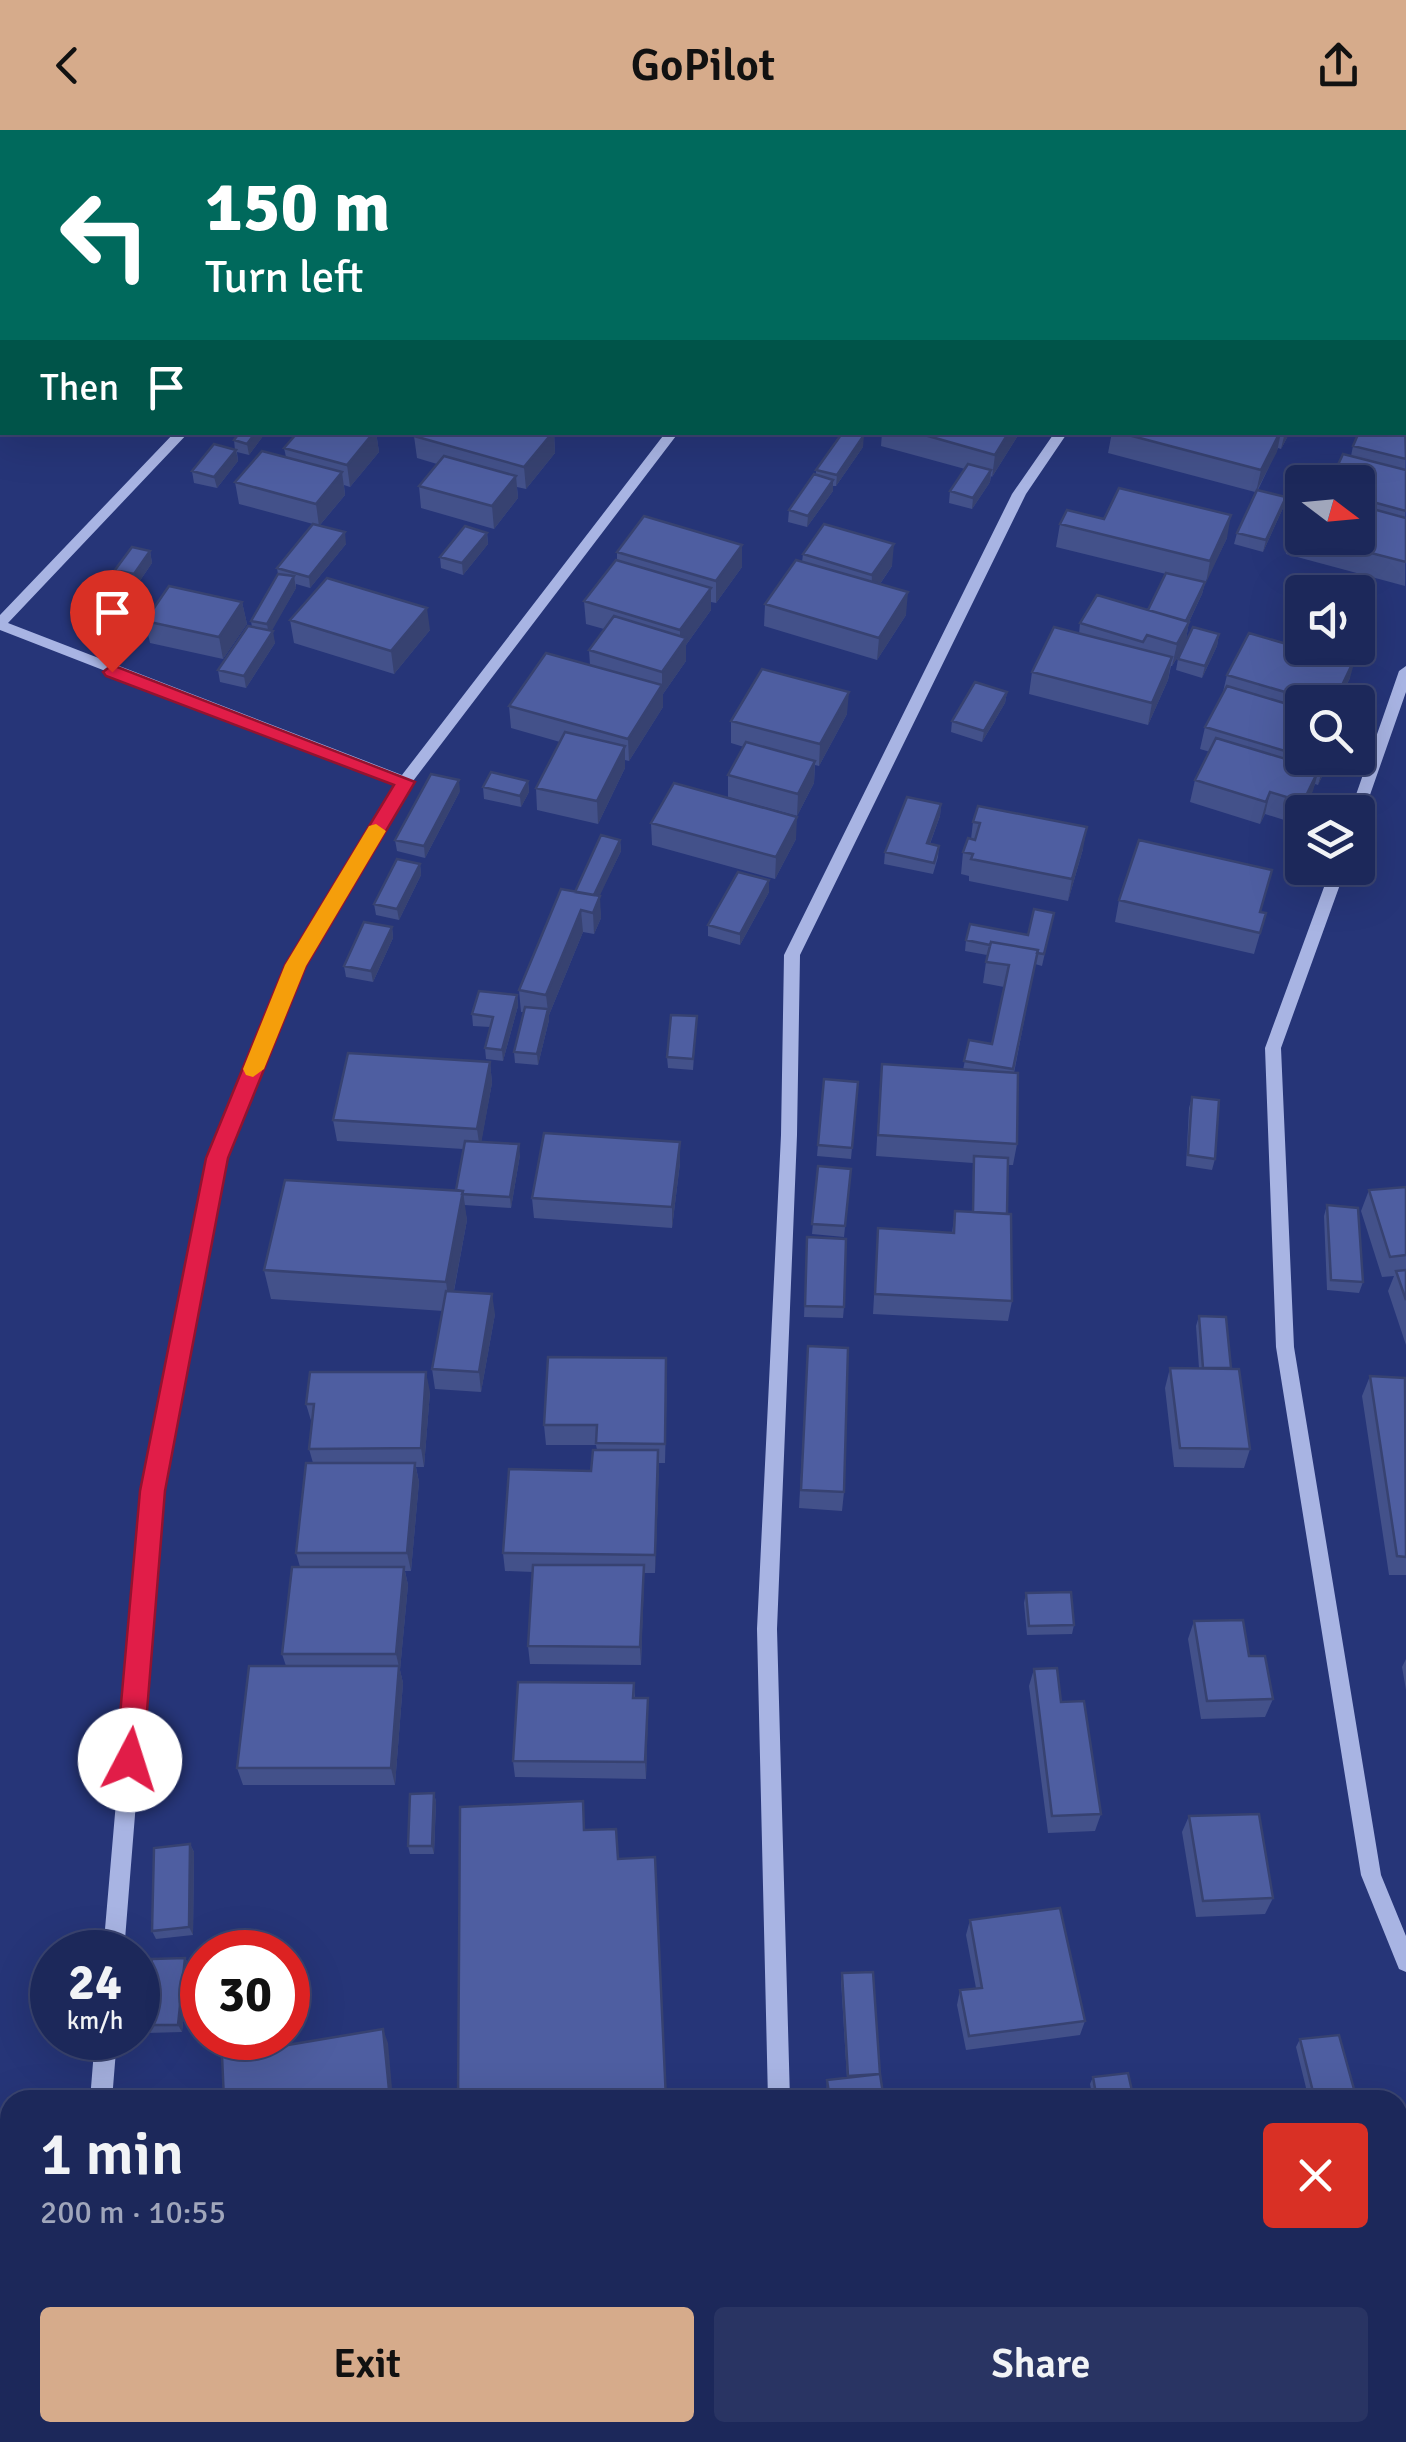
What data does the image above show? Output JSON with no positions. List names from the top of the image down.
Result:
{
  "north": "right",
  "page": {
    "header": "GoPilot",
    "turn": ["150 m", "Turn left"],
    "then": "Then",
    "speed": "24 km/h",
    "limit": "30",
    "heading": ["1 min", "200 m · 10:55"],
    "buttons": ["Exit", "Share"]
  }
}
